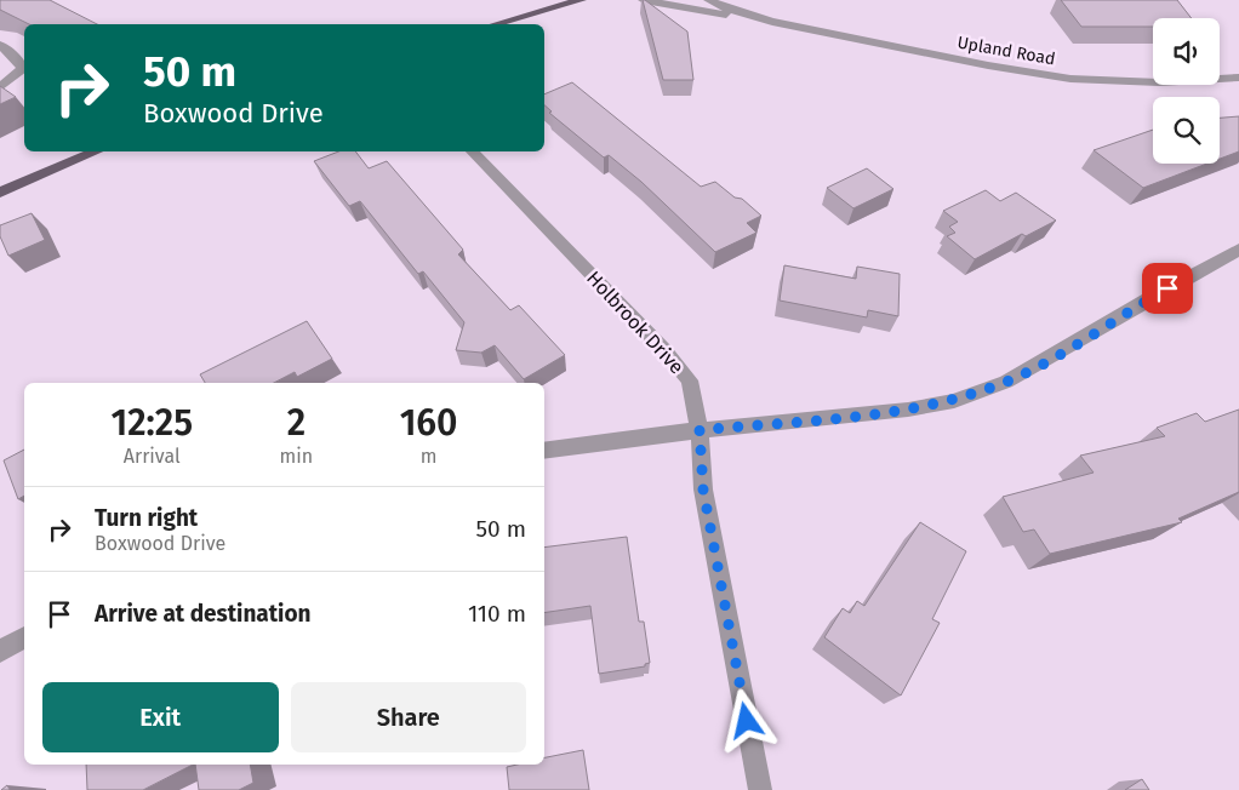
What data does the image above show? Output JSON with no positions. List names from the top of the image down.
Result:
{
  "streets": {
    "street": ["Upland Road", "Holbrook Drive"]
  },
  "page": {
    "turn": ["50 m", "Boxwood Drive"],
    "eta": [
      "12:25",
      "Arrival",
      "2",
      "min",
      "160",
      "m"
    ],
    "list": [
      {
        "name": "Turn right",
        "note": "Boxwood Drive",
        "value": "50 m"
      },
      {
        "name": "Arrive at destination",
        "value": "110 m"
      }
    ],
    "buttons": ["Exit", "Share"]
  }
}
